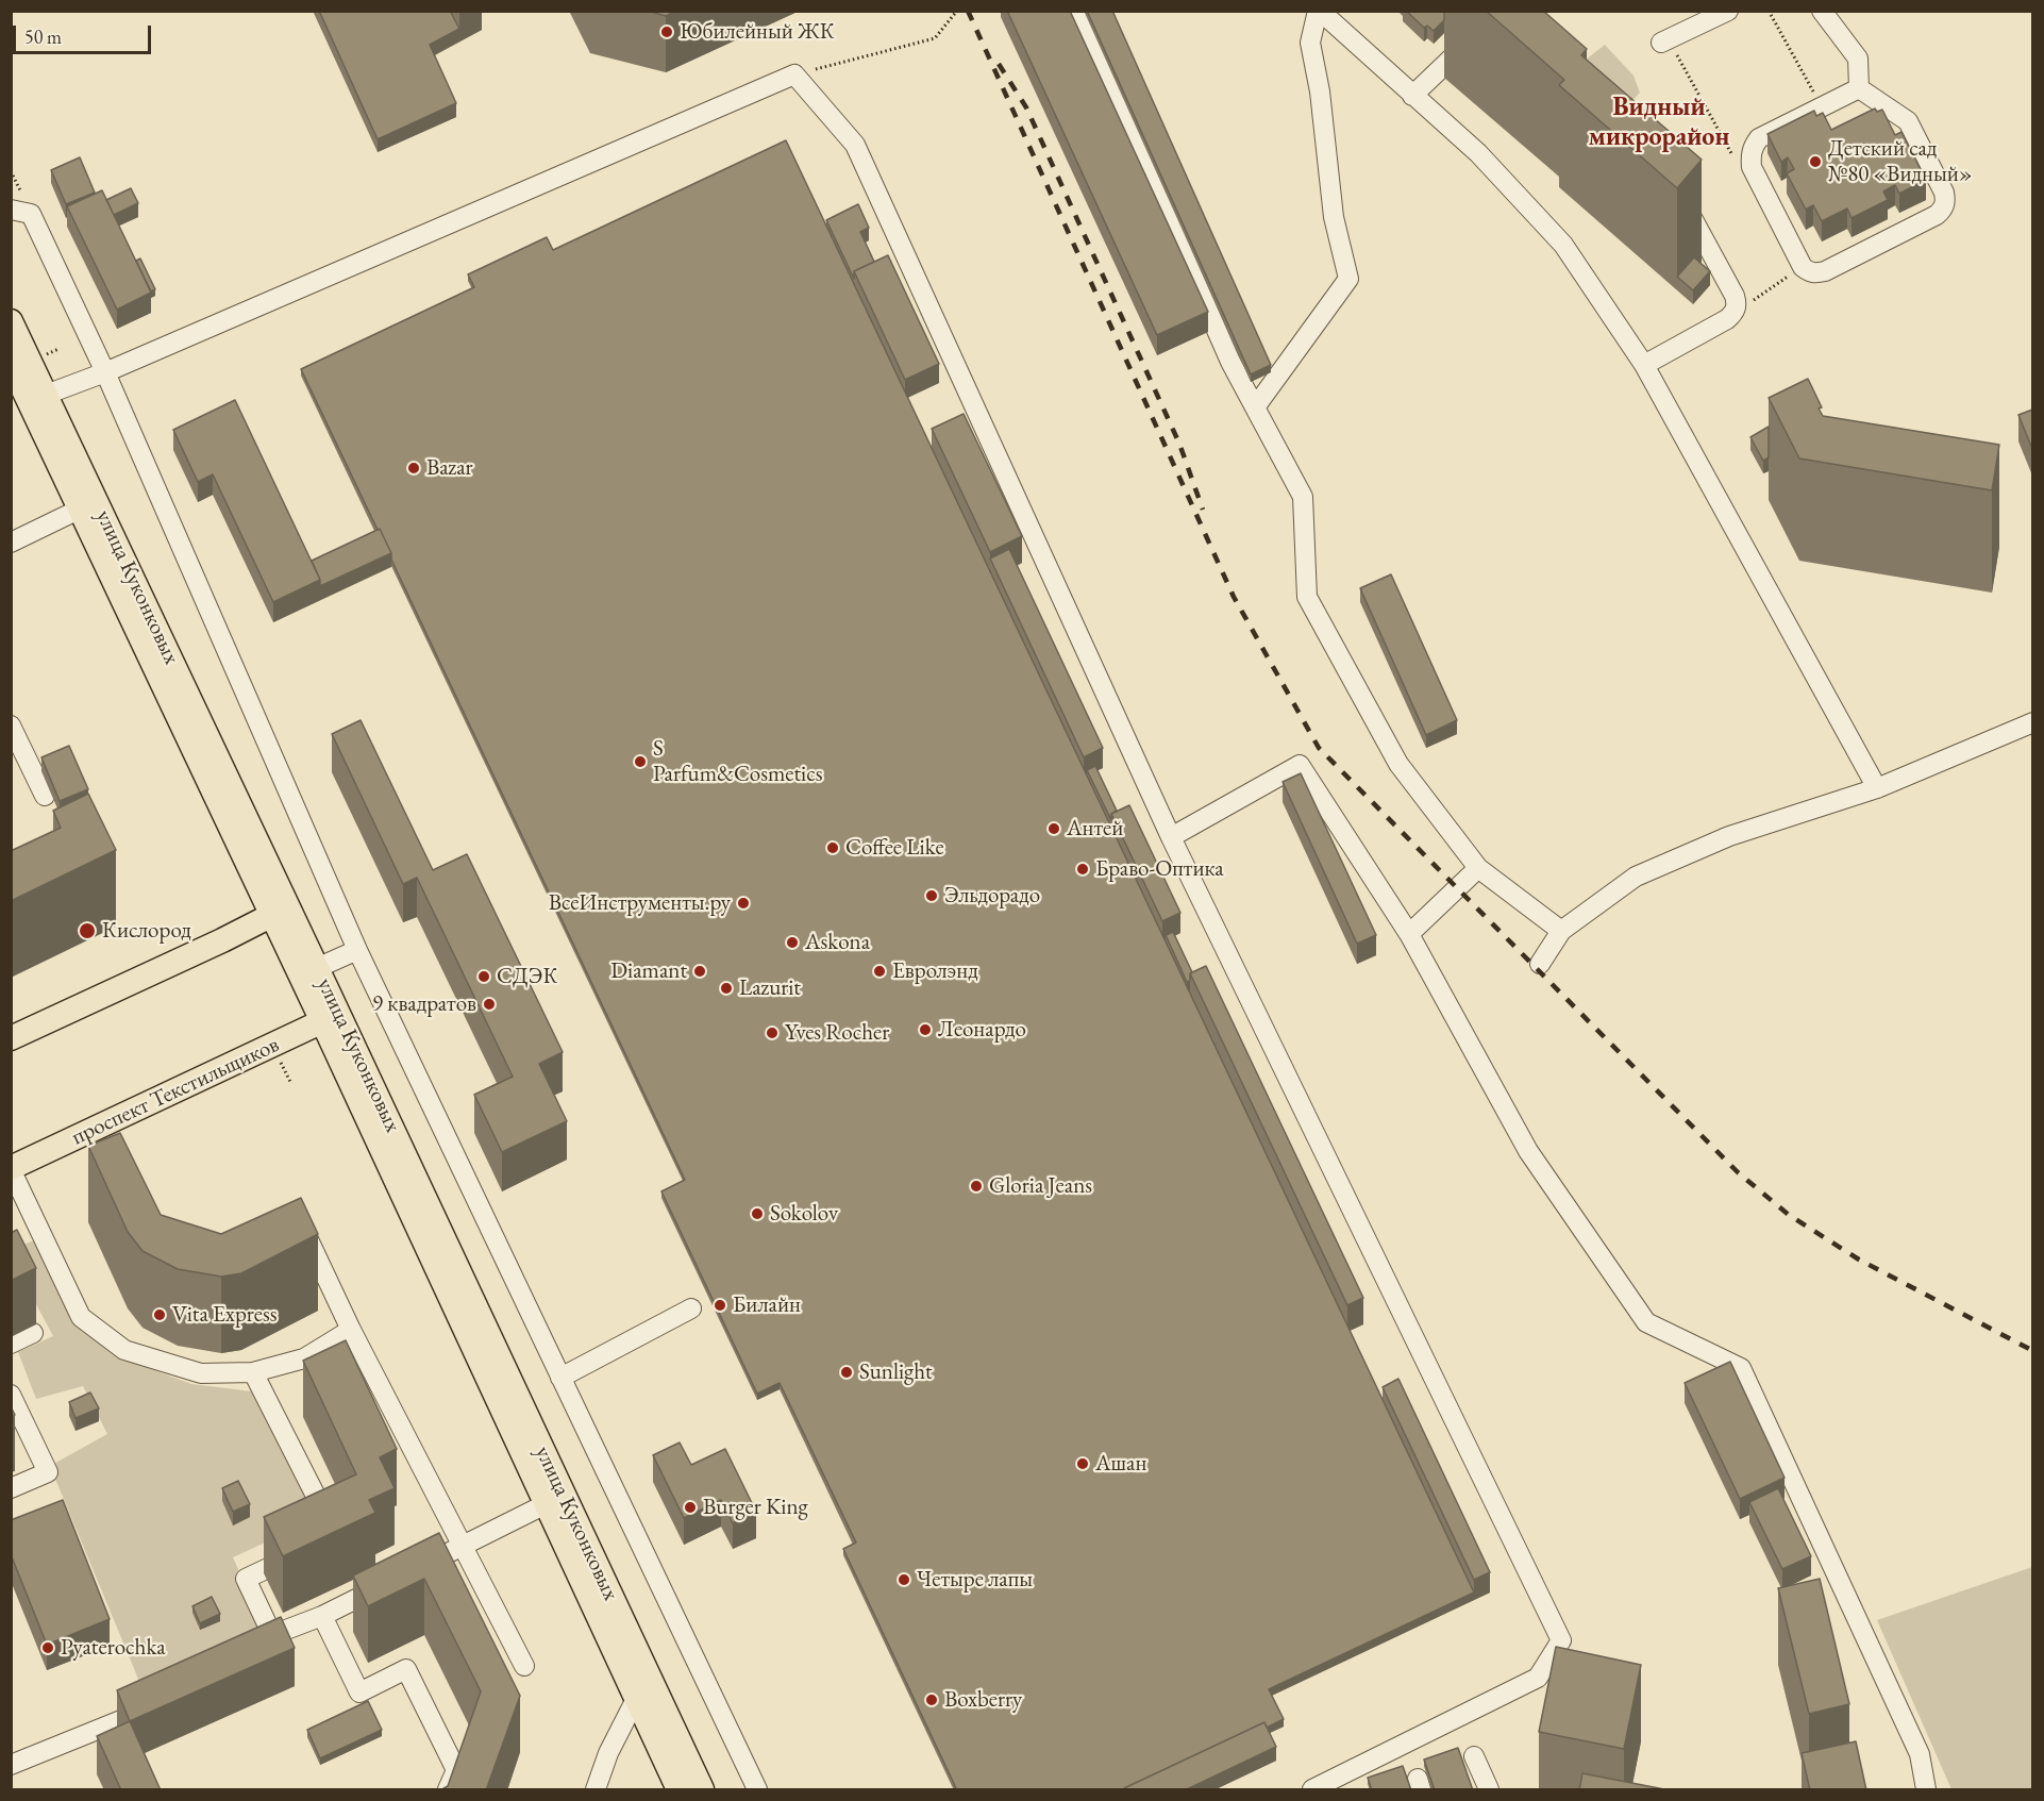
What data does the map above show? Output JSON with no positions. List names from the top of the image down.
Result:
{
  "streets": {
    "main road": ["улица Куконковых", "проспект Текстильщиков"]
  },
  "crossings": [
    ["улица Куконковых", "проспект Текстильщиков"]
  ],
  "districts": ["Видный микрорайон"],
  "places": [
    "Юбилейный ЖК",
    "Детский сад №80 «Видный»",
    "Bazar",
    "S Parfum&Cosmetics",
    "Антей",
    "Coffee Like",
    "Браво-Оптика",
    "Эльдорадо",
    "ВсеИнструменты.ру",
    "Кислород",
    "Askona",
    "Diamant",
    "Евролэнд",
    "СДЭК",
    "Lazurit",
    "9 квадратов",
    "Леонардо",
    "Yves Rocher",
    "Gloria Jeans",
    "Sokolov",
    "Билайн",
    "Vita Express",
    "Sunlight",
    "Ашан",
    "Burger King",
    "Четыре лапы",
    "Pyaterochka",
    "Boxberry"
  ],
  "scale_bar": "50 m"
}
